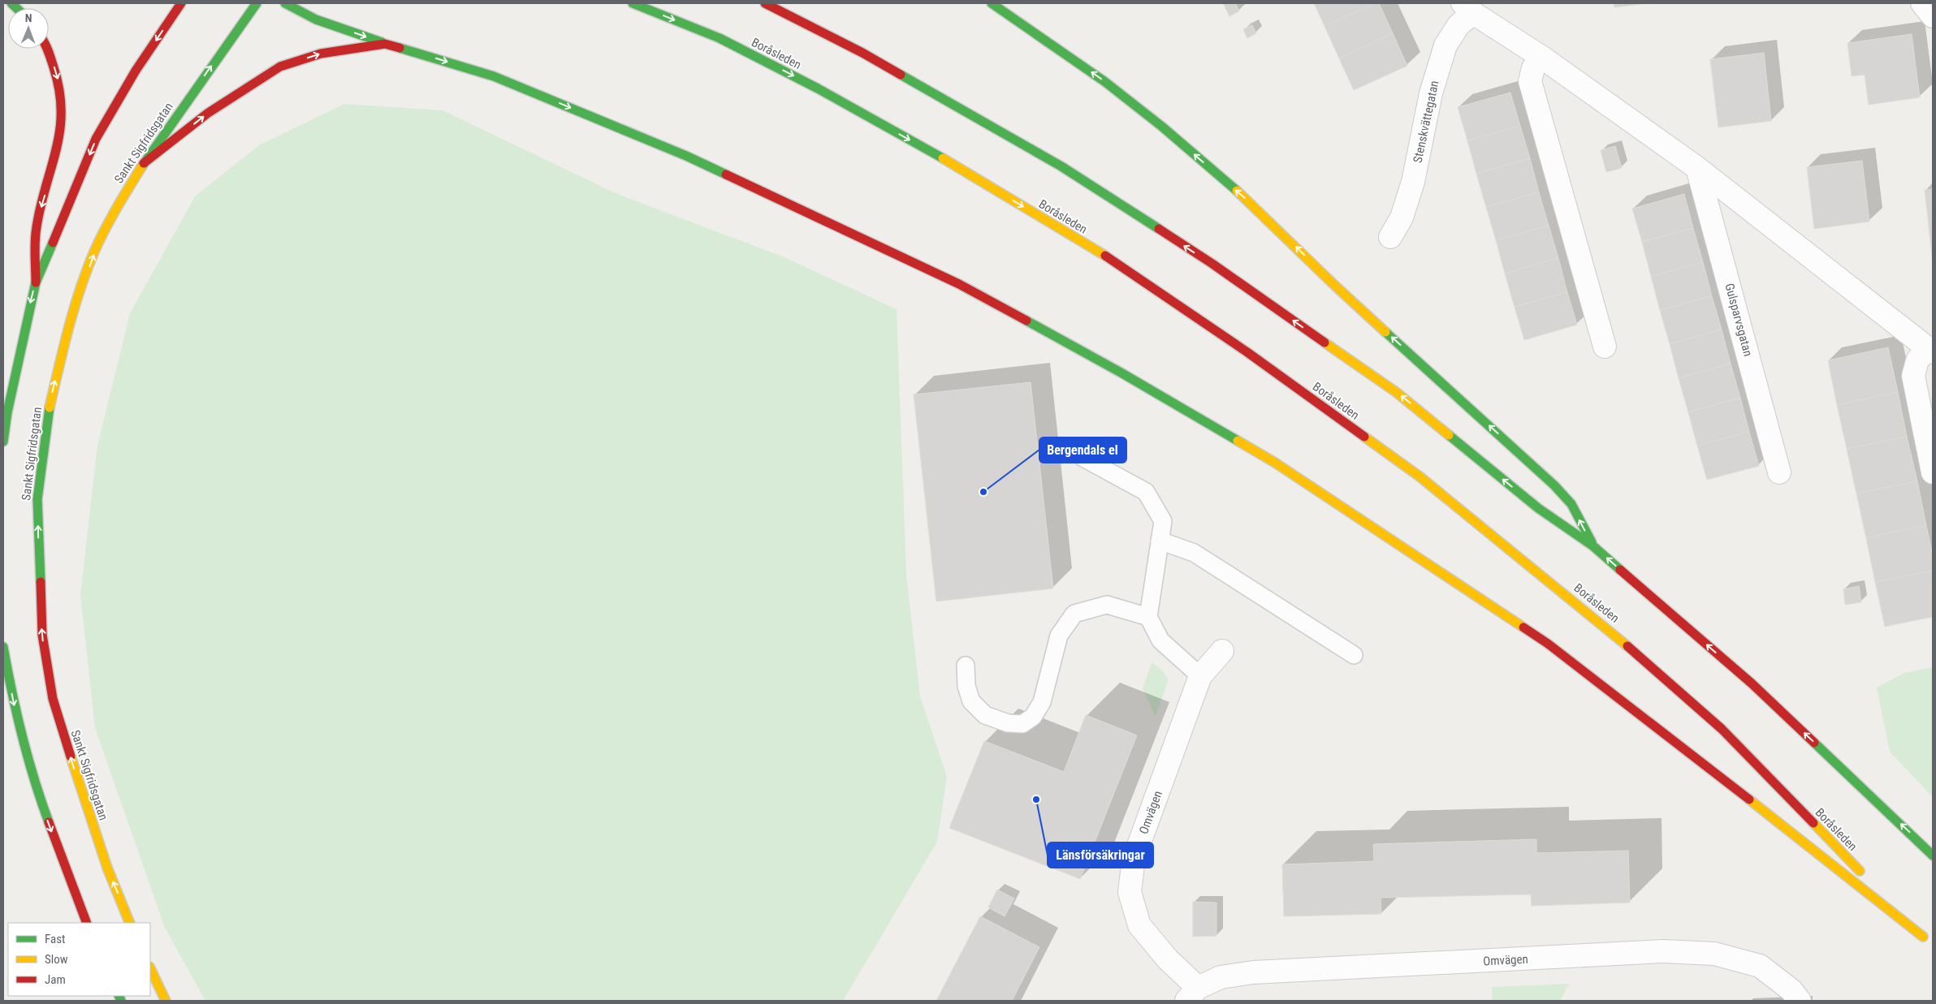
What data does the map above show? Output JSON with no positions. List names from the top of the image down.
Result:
{
  "streets": {
    "main road": ["Boråsleden", "Sankt Sigfridsgatan"],
    "street": ["Stenskvättegatan", "Gulsparvsgatan", "Omvägen"]
  },
  "places": ["Bergendals el", "Länsförsäkringar"],
  "legend": ["Fast", "Slow", "Jam"],
  "north": "top"
}
